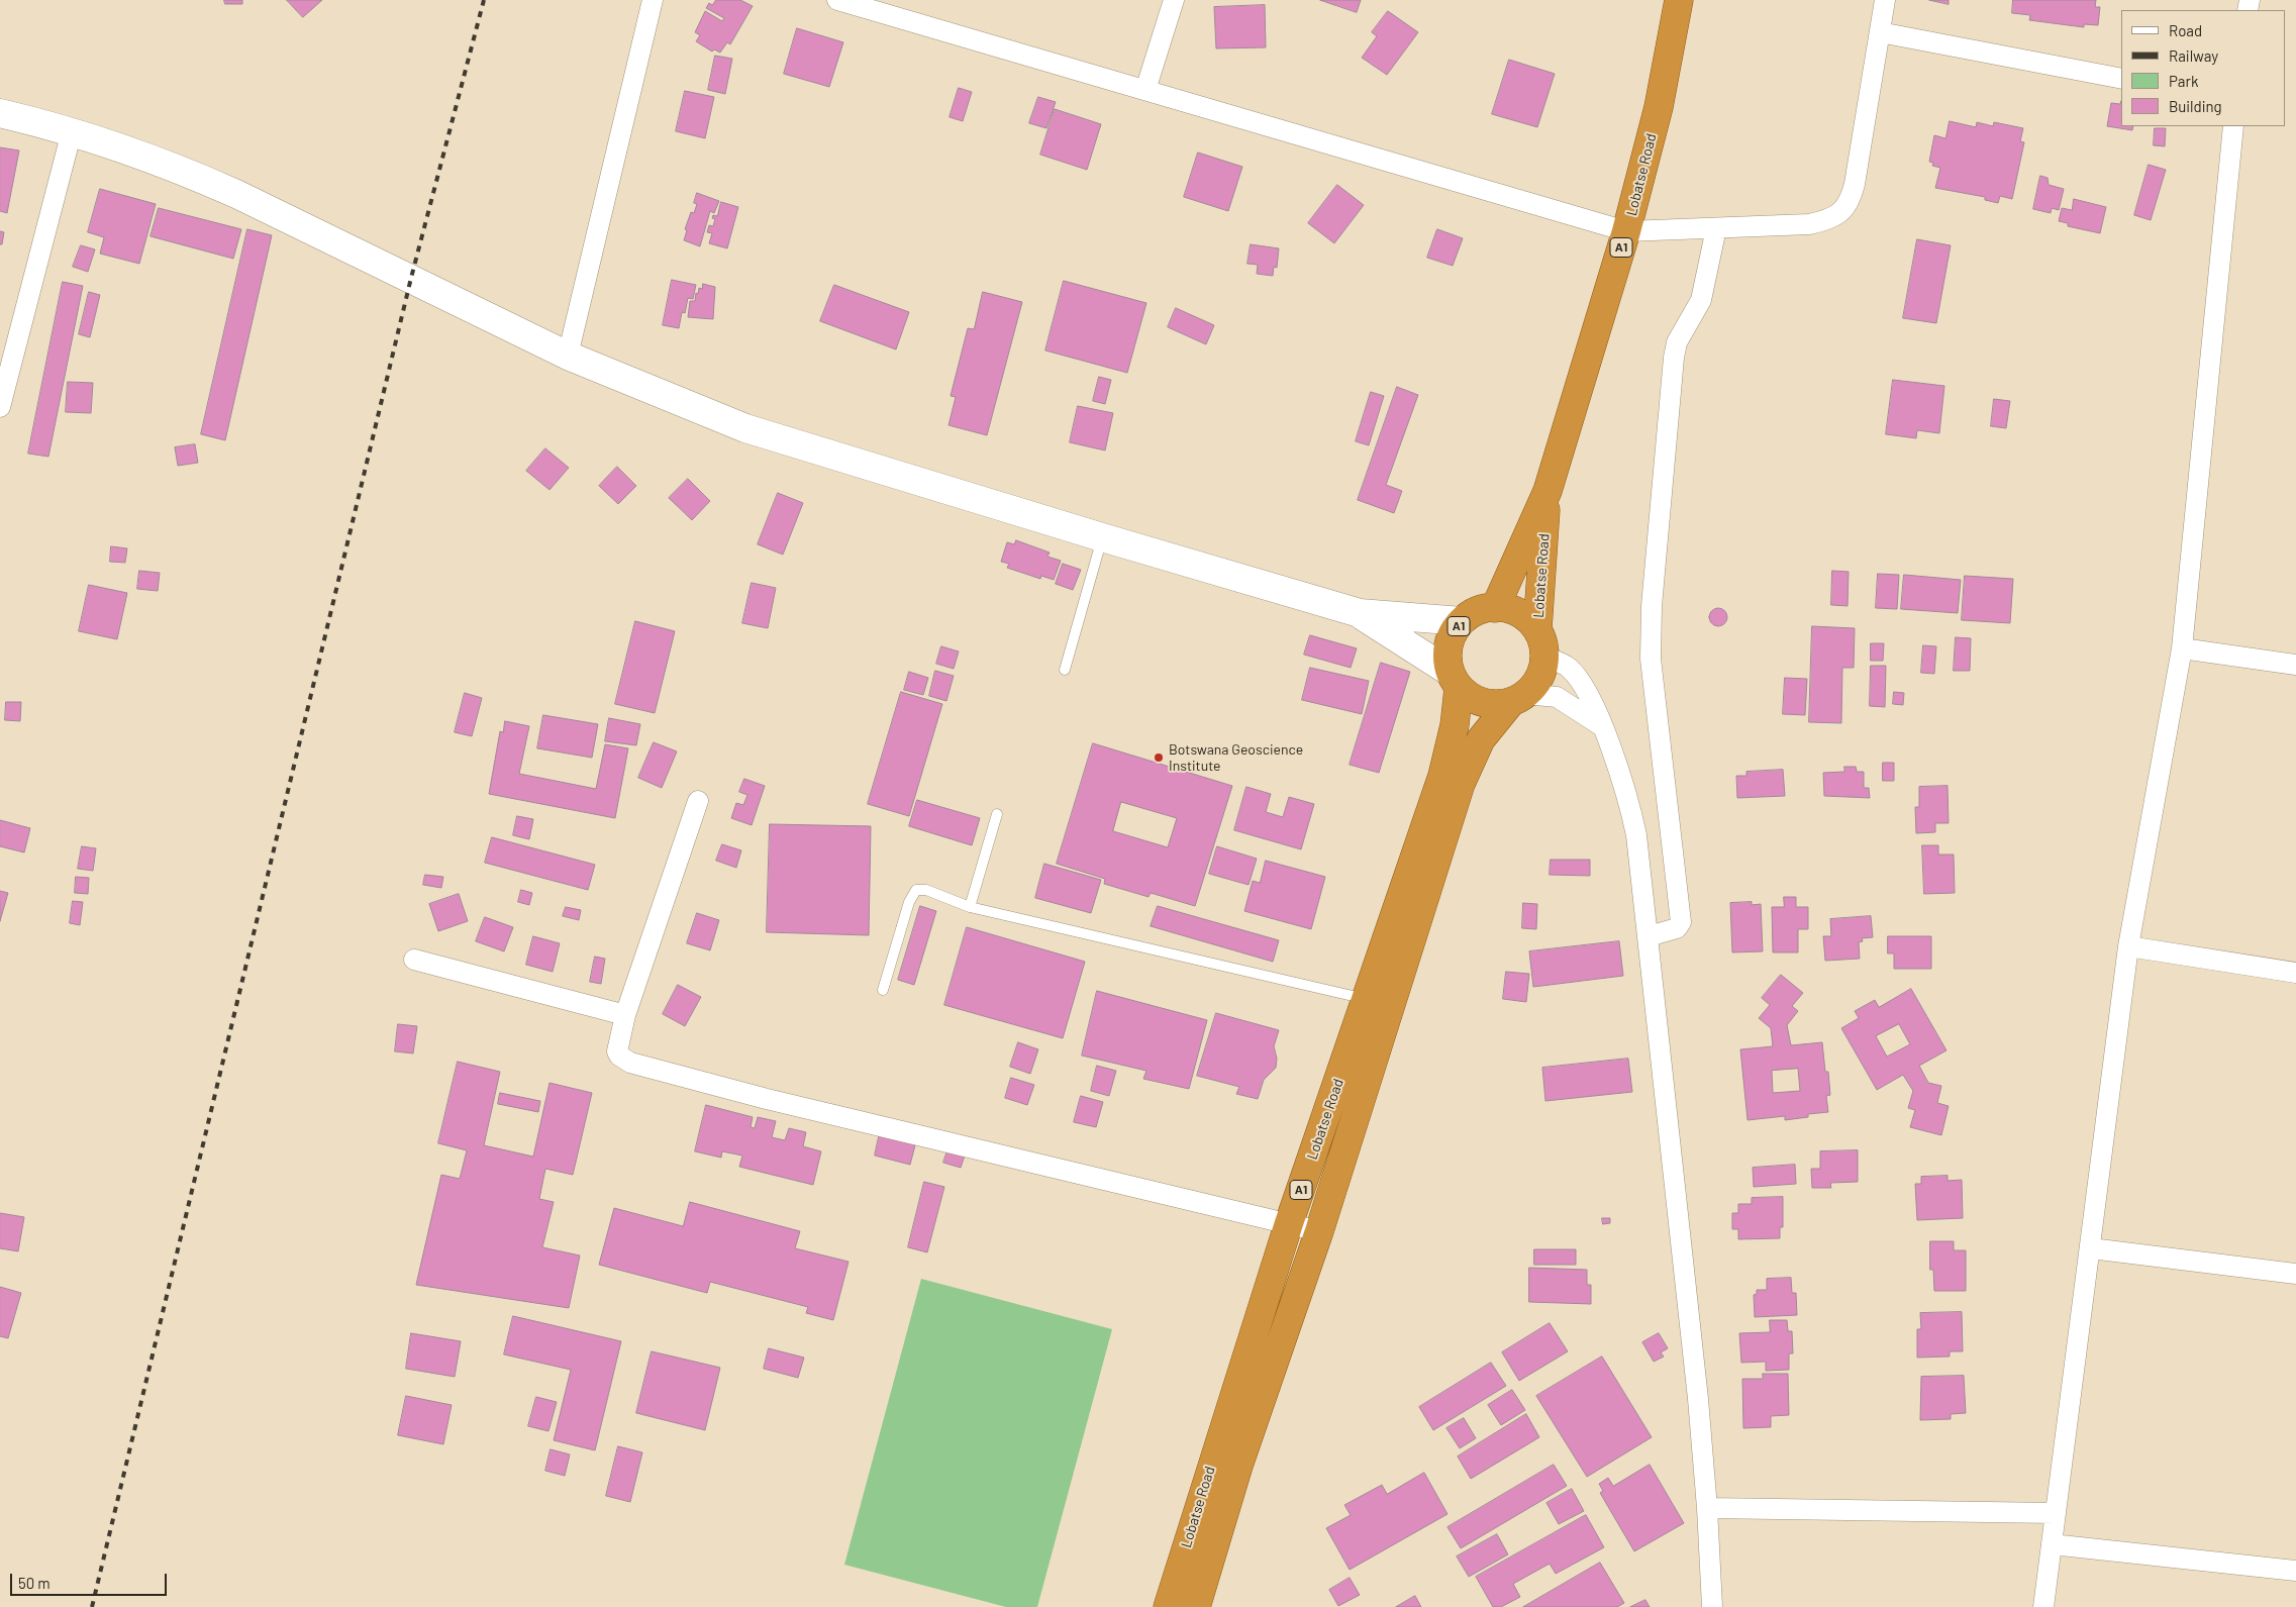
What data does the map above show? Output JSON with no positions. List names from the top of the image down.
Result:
{
  "streets": {
    "highway": ["Lobatse Road", "A1"]
  },
  "crossings": [
    ["Lobatse Road", "A1"]
  ],
  "places": ["Botswana Geoscience Institute"],
  "legend": [
    "Road",
    "Railway",
    "Park",
    "Building"
  ],
  "scale_bar": "50 m"
}
